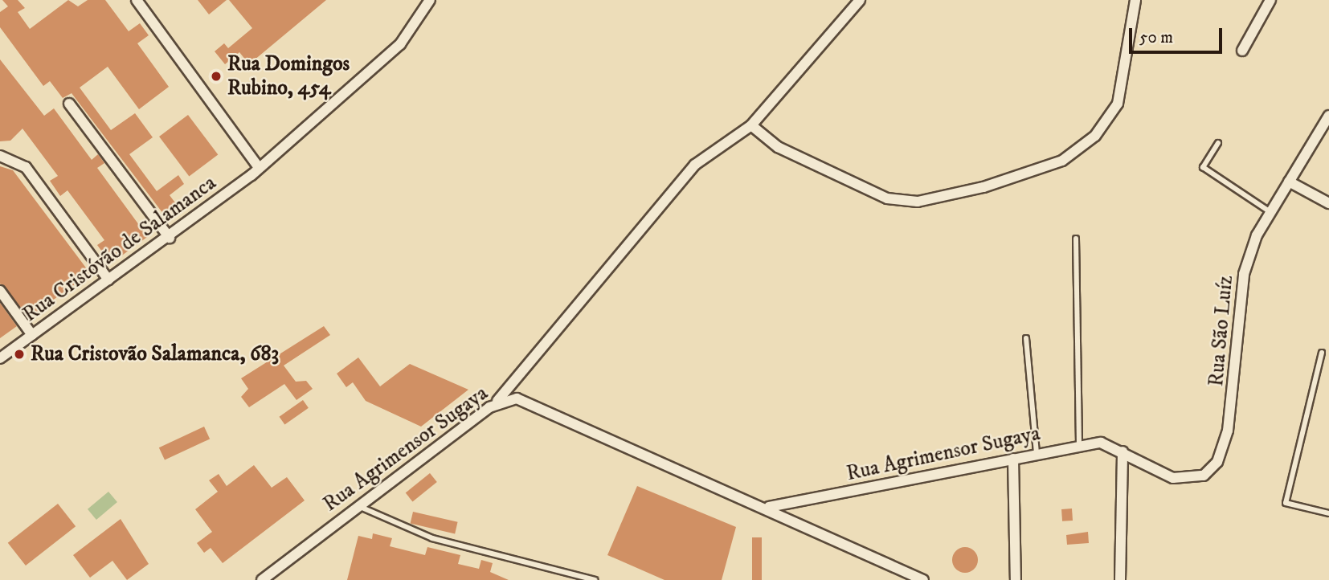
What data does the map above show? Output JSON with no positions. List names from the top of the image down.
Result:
{
  "streets": {
    "street": ["Rua Cristóvão de Salamanca", "Rua São Luíz", "Rua Agrimensor Sugaya"]
  },
  "crossings": [
    ["Rua São Luíz", "Rua Agrimensor Sugaya"]
  ],
  "places": ["Rua Domingos Rubino, 454", "Rua Cristovão Salamanca, 683"],
  "scale_bar": "50 m"
}
